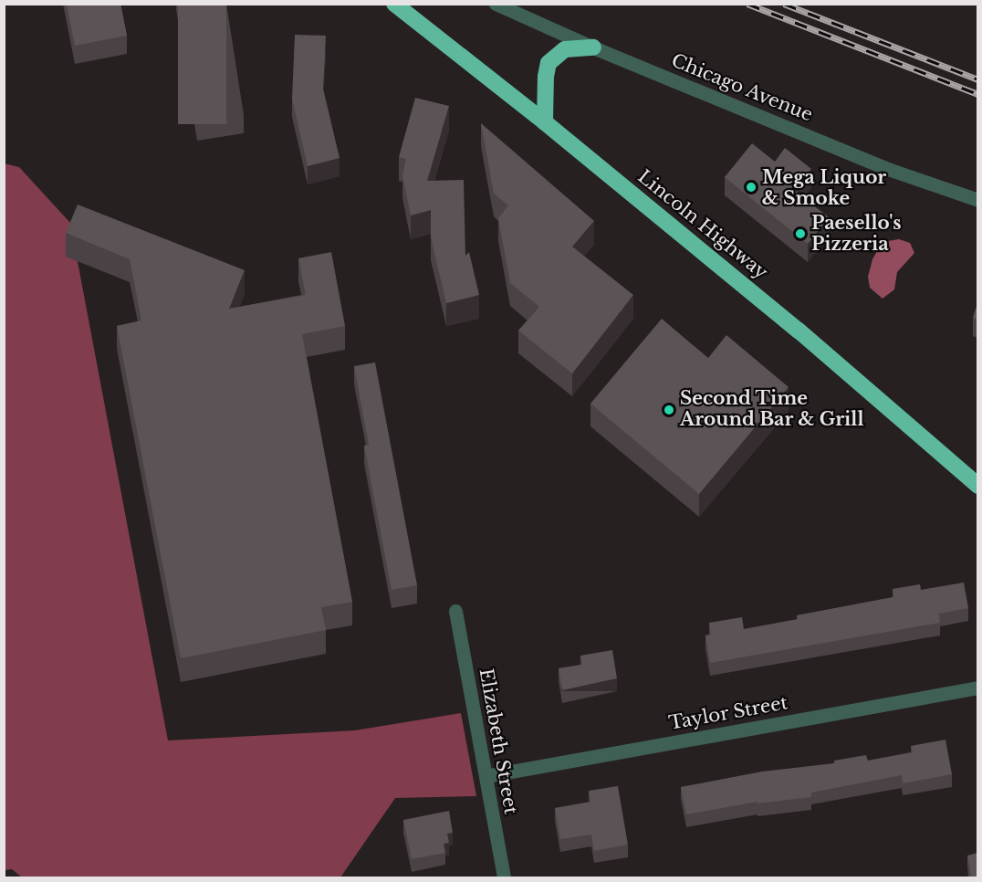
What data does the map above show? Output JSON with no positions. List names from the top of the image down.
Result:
{
  "streets": {
    "highway": ["Lincoln Highway"],
    "street": ["Chicago Avenue", "Taylor Street", "Elizabeth Street"]
  },
  "crossings": [
    ["Taylor Street", "Elizabeth Street"]
  ],
  "places": ["Mega Liquor & Smoke", "Paesello's Pizzeria", "Second Time Around Bar & Grill"]
}
